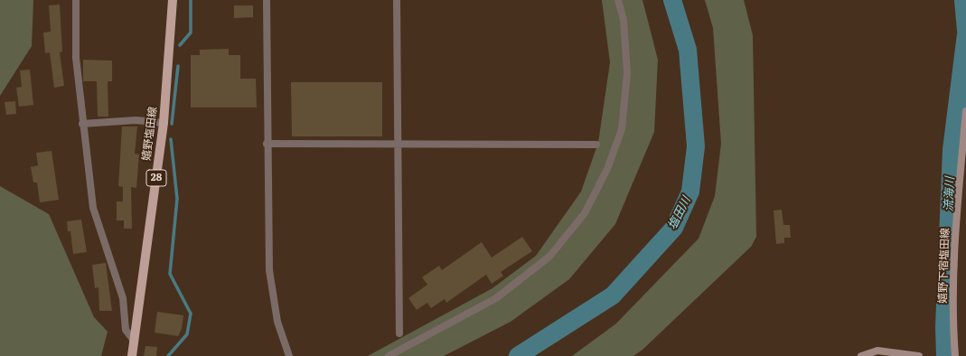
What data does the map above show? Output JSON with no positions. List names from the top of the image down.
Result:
{
  "streets": {
    "main road": ["嬉野塩田線", "28", "嬉野下宿塩田線"]
  },
  "water": ["流海川", "塩田川"]
}
